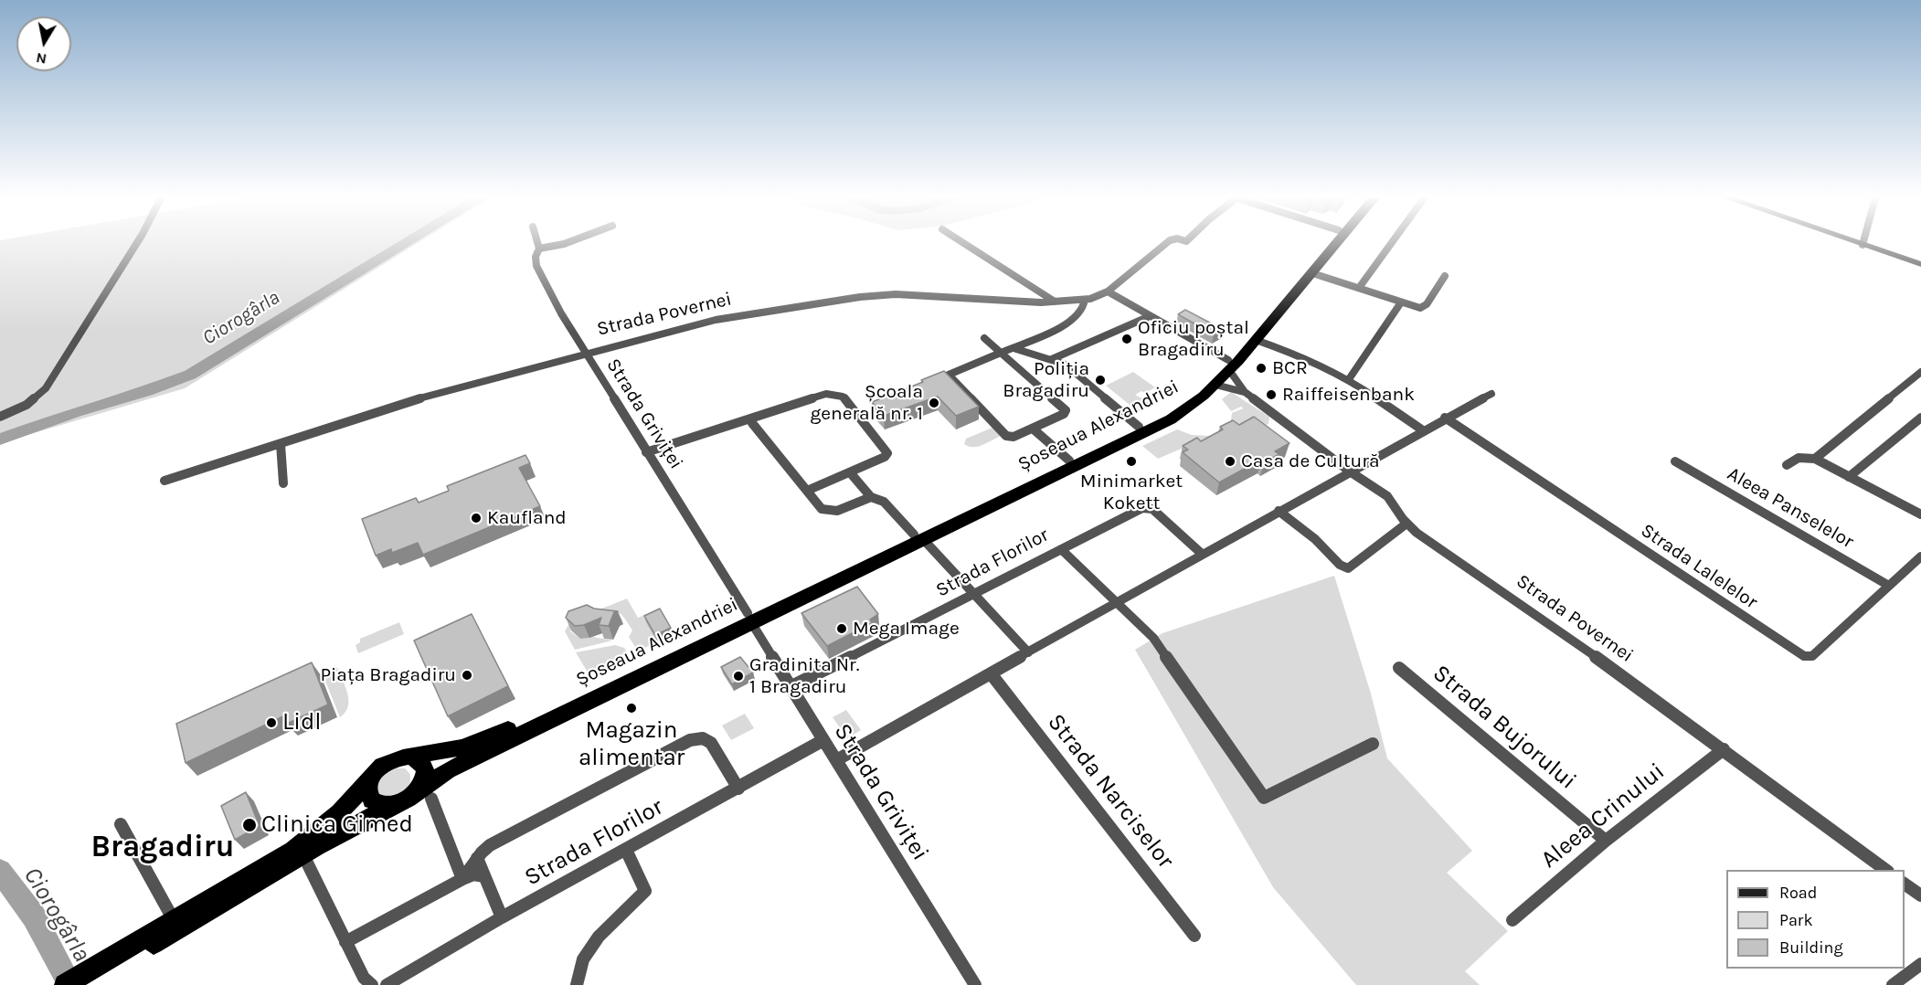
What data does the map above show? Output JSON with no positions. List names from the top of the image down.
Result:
{
  "streets": {
    "highway": ["Șoseaua Alexandriei"],
    "street": [
      "Strada Povernei",
      "Strada Griviței",
      "Aleea Panselelor",
      "Strada Florilor",
      "Strada Lalelelor",
      "Strada Bujorului",
      "Strada Narciselor",
      "Aleea Crinului"
    ]
  },
  "crossings": [
    ["Strada Povernei", "Strada Griviței"],
    ["Strada Povernei", "Aleea Crinului"],
    ["Strada Griviței", "Șoseaua Alexandriei"],
    ["Strada Griviței", "Strada Florilor"],
    ["Aleea Panselelor", "Strada Lalelelor"],
    ["Strada Bujorului", "Aleea Crinului"]
  ],
  "districts": ["Bragadiru"],
  "water": ["Ciorogârla"],
  "places": [
    "Oficiu poștal Bragadiru",
    "BCR",
    "Poliția Bragadiru",
    "Raiffeisenbank",
    "Școala generală nr. 1",
    "Minimarket Kokett",
    "Casa de Cultură",
    "Kaufland",
    "Mega Image",
    "Piața Bragadiru",
    "Gradinita Nr. 1 Bragadiru",
    "Magazin alimentar",
    "Lidl",
    "Clinica Gimed"
  ],
  "legend": ["Road", "Park", "Building"],
  "north": "bottom"
}
